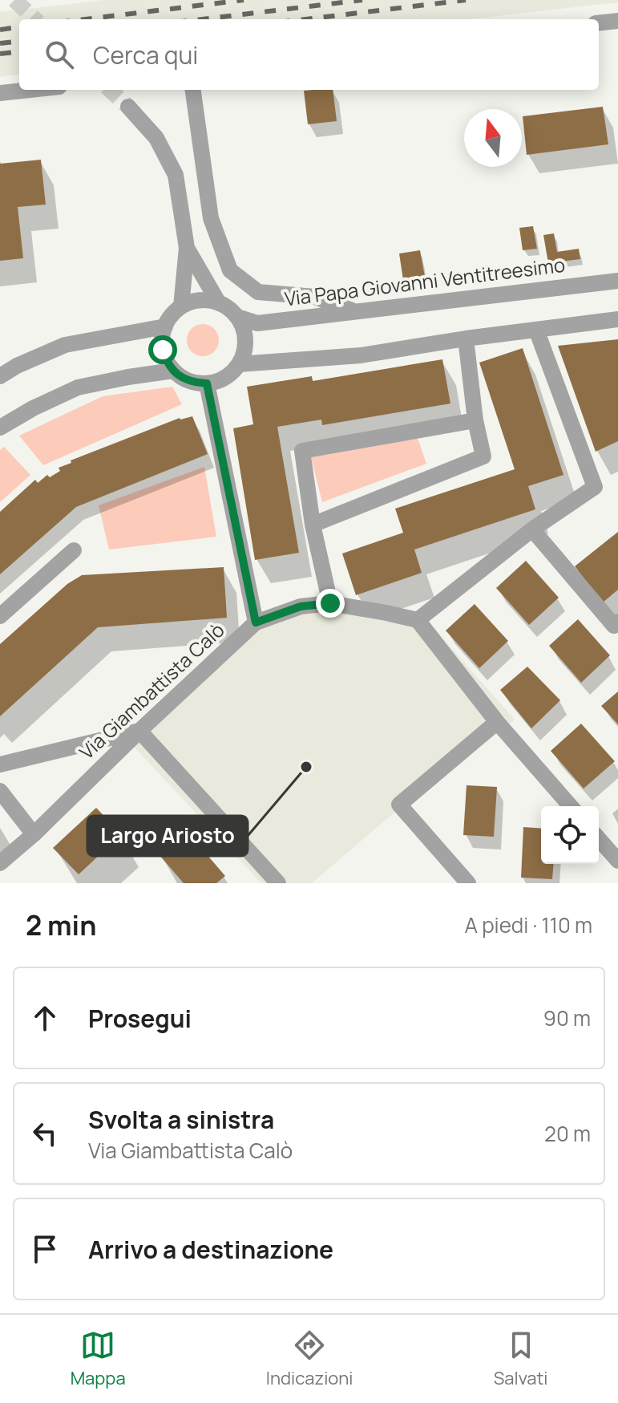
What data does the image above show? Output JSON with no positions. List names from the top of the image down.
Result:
{
  "streets": {
    "street": ["Via Papa Giovanni Ventitreesimo", "Via Giambattista Calò"]
  },
  "places": ["Largo Ariosto"],
  "north": "top",
  "page": {
    "search": "Cerca qui",
    "heading": ["2 min", "A piedi · 110 m"],
    "list": [
      ["Prosegui", "90 m"],
      ["Svolta a sinistra", "Via Giambattista Calò", "20 m"],
      "Arrivo a destinazione"
    ],
    "nav": ["Mappa", "Indicazioni", "Salvati"]
  }
}
